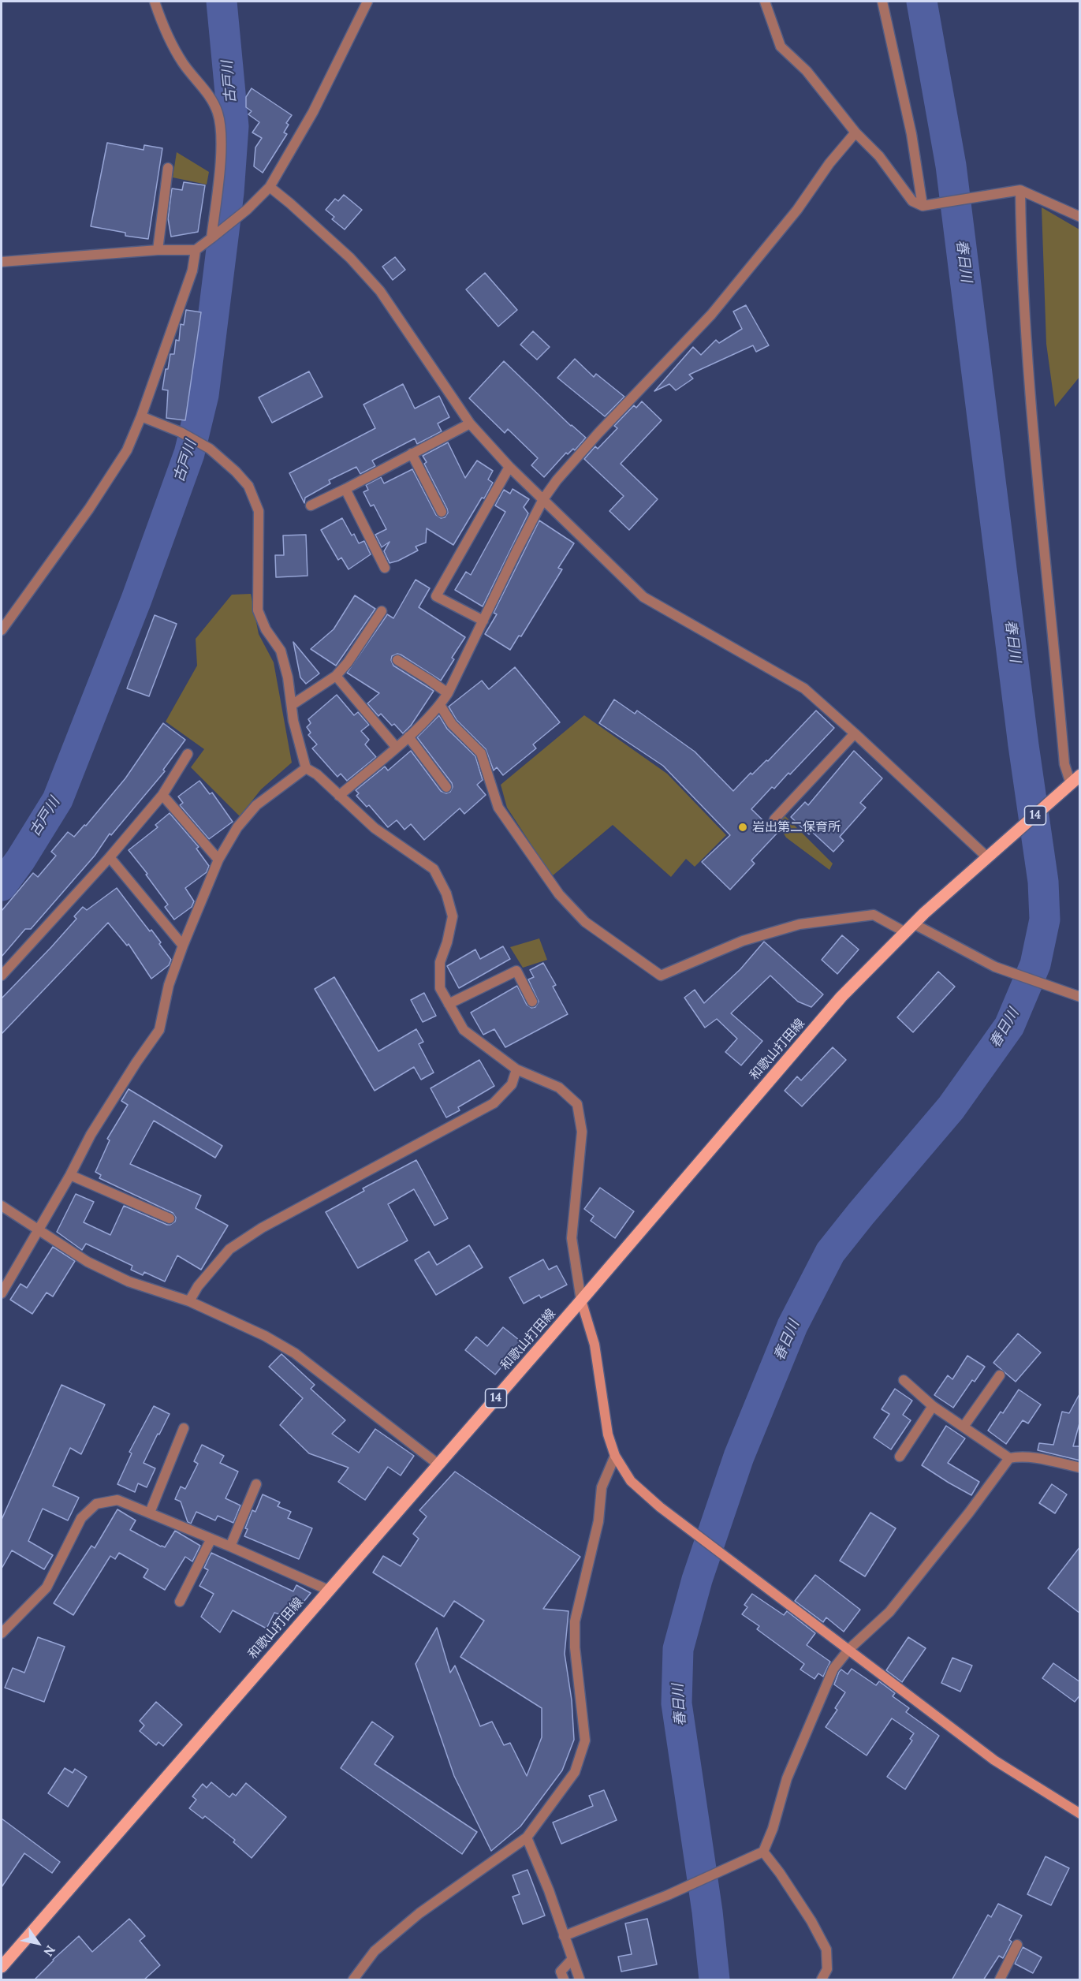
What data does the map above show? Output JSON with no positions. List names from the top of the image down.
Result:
{
  "streets": {
    "main road": ["14", "和歌山打田線"]
  },
  "water": ["古戸川", "春日川"],
  "places": ["岩出第二保育所"],
  "north": "bottom right"
}
